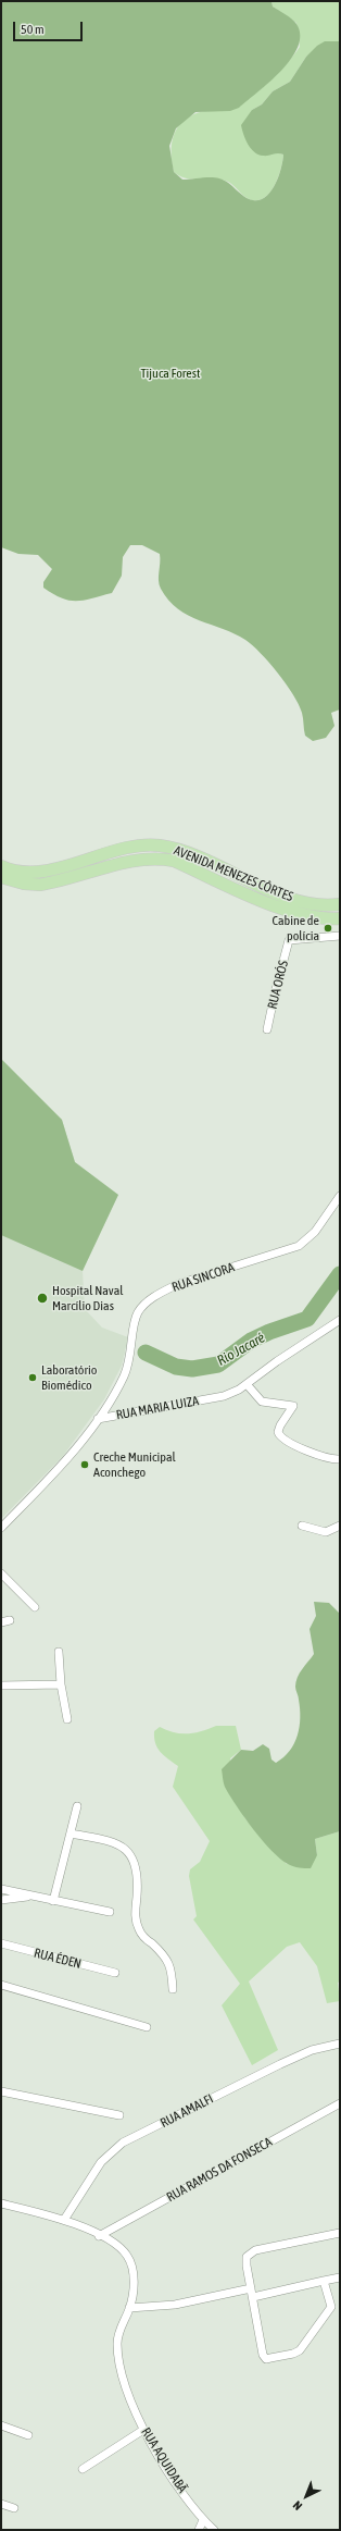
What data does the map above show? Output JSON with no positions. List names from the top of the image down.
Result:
{
  "streets": {
    "main road": ["AVENIDA MENEZES CÔRTES"],
    "street": [
      "RUA ORÓS",
      "RUA SINCORA",
      "RUA MARIA LUIZA",
      "RUA ÉDEN",
      "RUA AMALFI",
      "RUA RAMOS DA FONSECA",
      "RUA AQUIDABÃ"
    ]
  },
  "crossings": [
    ["RUA SINCORA", "RUA MARIA LUIZA"],
    ["RUA AMALFI", "RUA AQUIDABÃ"],
    ["RUA RAMOS DA FONSECA", "RUA AQUIDABÃ"]
  ],
  "water": ["Rio Jacaré"],
  "parks": ["Tijuca Forest"],
  "places": [
    "Cabine de polícia",
    "Hospital Naval Marcílio Dias",
    "Laboratório Biomédico",
    "Creche Municipal Aconchego"
  ],
  "scale_bar": "50 m",
  "north": "bottom left"
}
